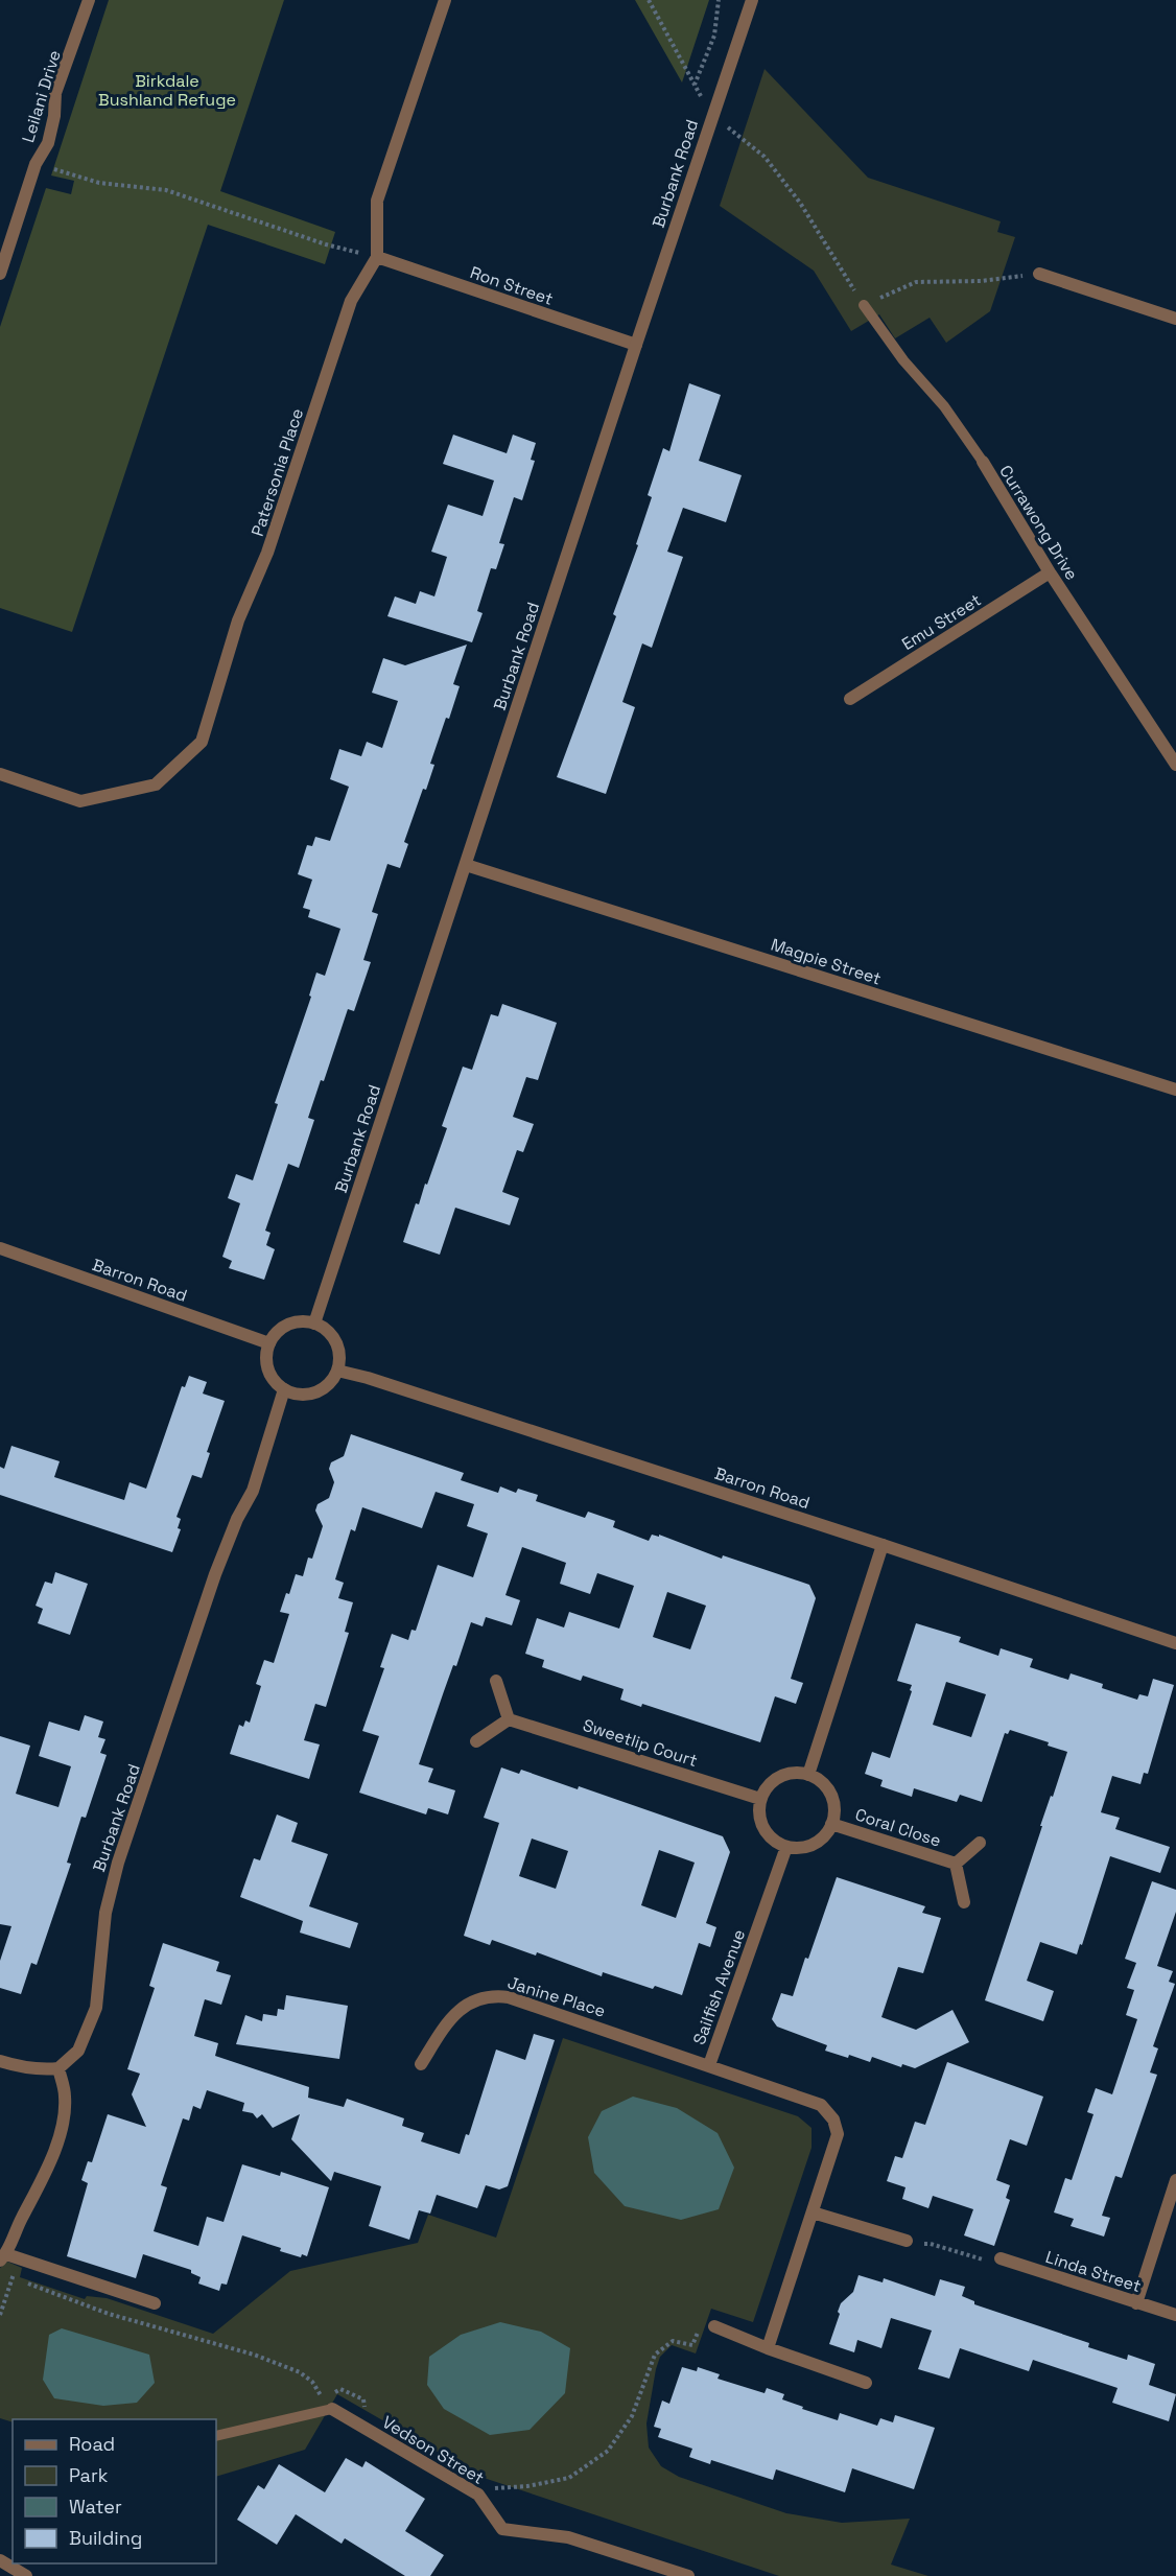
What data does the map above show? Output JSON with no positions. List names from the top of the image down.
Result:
{
  "streets": {
    "street": [
      "Leilani Drive",
      "Burbank Road",
      "Ron Street",
      "Patersonia Place",
      "Currawong Drive",
      "Emu Street",
      "Magpie Street",
      "Barron Road",
      "Sweetlip Court",
      "Coral Close",
      "Sailfish Avenue",
      "Janine Place",
      "Linda Street",
      "Vedson Street"
    ]
  },
  "crossings": [
    ["Burbank Road", "Ron Street"],
    ["Burbank Road", "Magpie Street"],
    ["Burbank Road", "Barron Road"],
    ["Ron Street", "Patersonia Place"],
    ["Currawong Drive", "Emu Street"],
    ["Sweetlip Court", "Coral Close"],
    ["Sweetlip Court", "Sailfish Avenue"],
    ["Coral Close", "Sailfish Avenue"],
    ["Sailfish Avenue", "Janine Place"]
  ],
  "parks": ["Birkdale Bushland Refuge"],
  "legend": [
    "Road",
    "Park",
    "Water",
    "Building"
  ]
}
